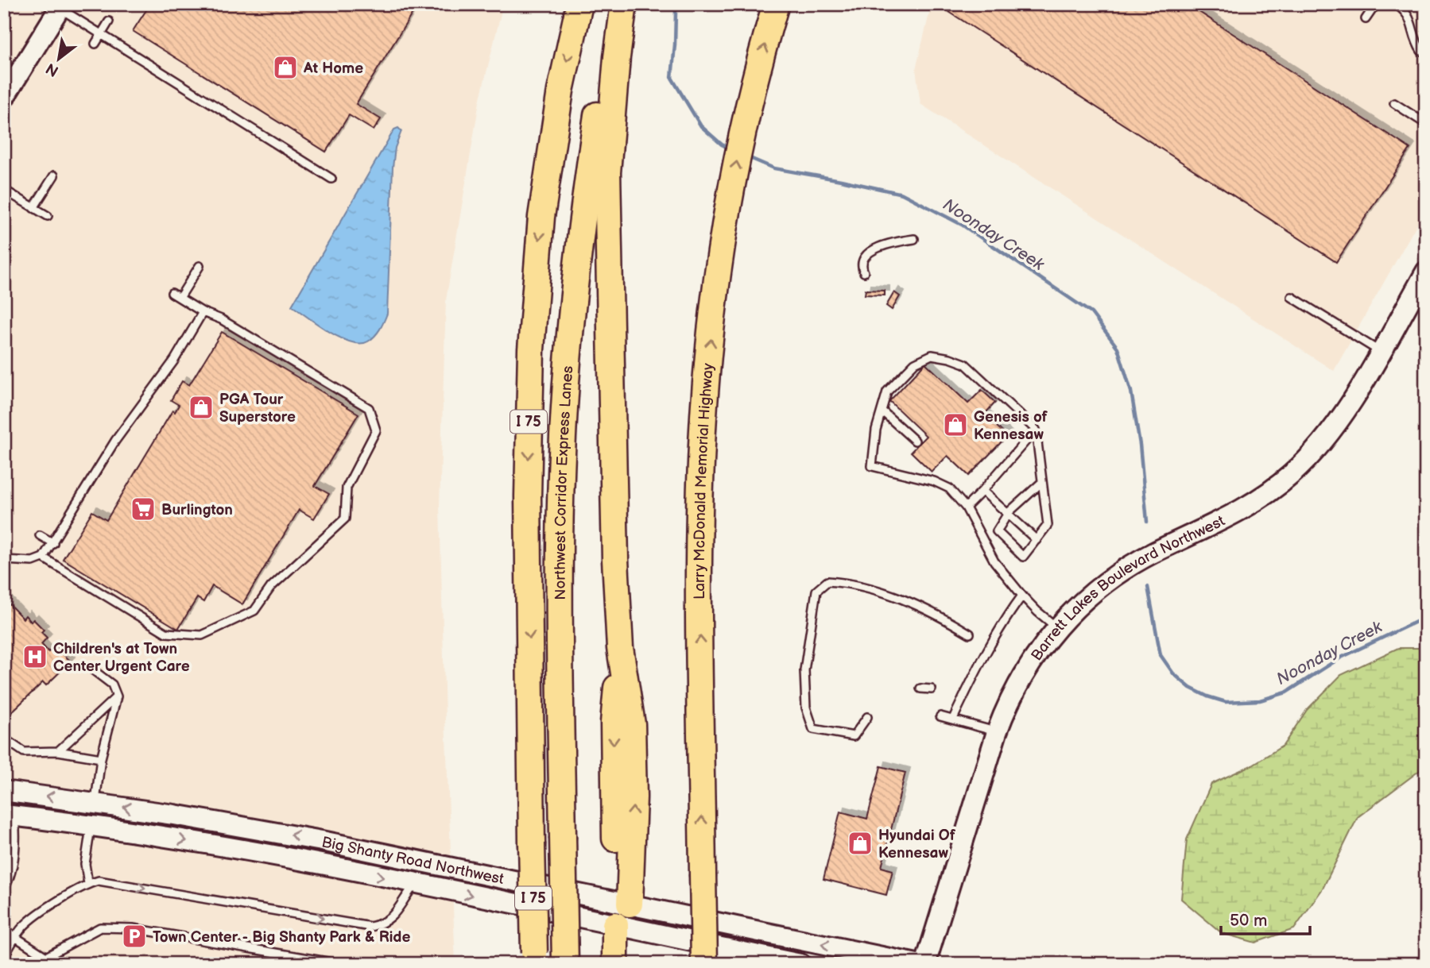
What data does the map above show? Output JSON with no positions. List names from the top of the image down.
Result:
{
  "streets": {
    "highway": ["I 75", "Larry McDonald Memorial Highway", "Northwest Corridor Express Lanes"],
    "street": ["Barrett Lakes Boulevard Northwest", "Big Shanty Road Northwest"]
  },
  "water": ["Noonday Creek"],
  "places": {
    "shop": [
      "At Home",
      "PGA Tour Superstore",
      "Genesis of Kennesaw",
      "Hyundai Of Kennesaw"
    ],
    "supermarket": ["Burlington"],
    "hospital": ["Children's at Town Center Urgent Care"],
    "parking": ["Town Center - Big Shanty Park & Ride"]
  },
  "scale_bar": "50 m",
  "north": "bottom left"
}
